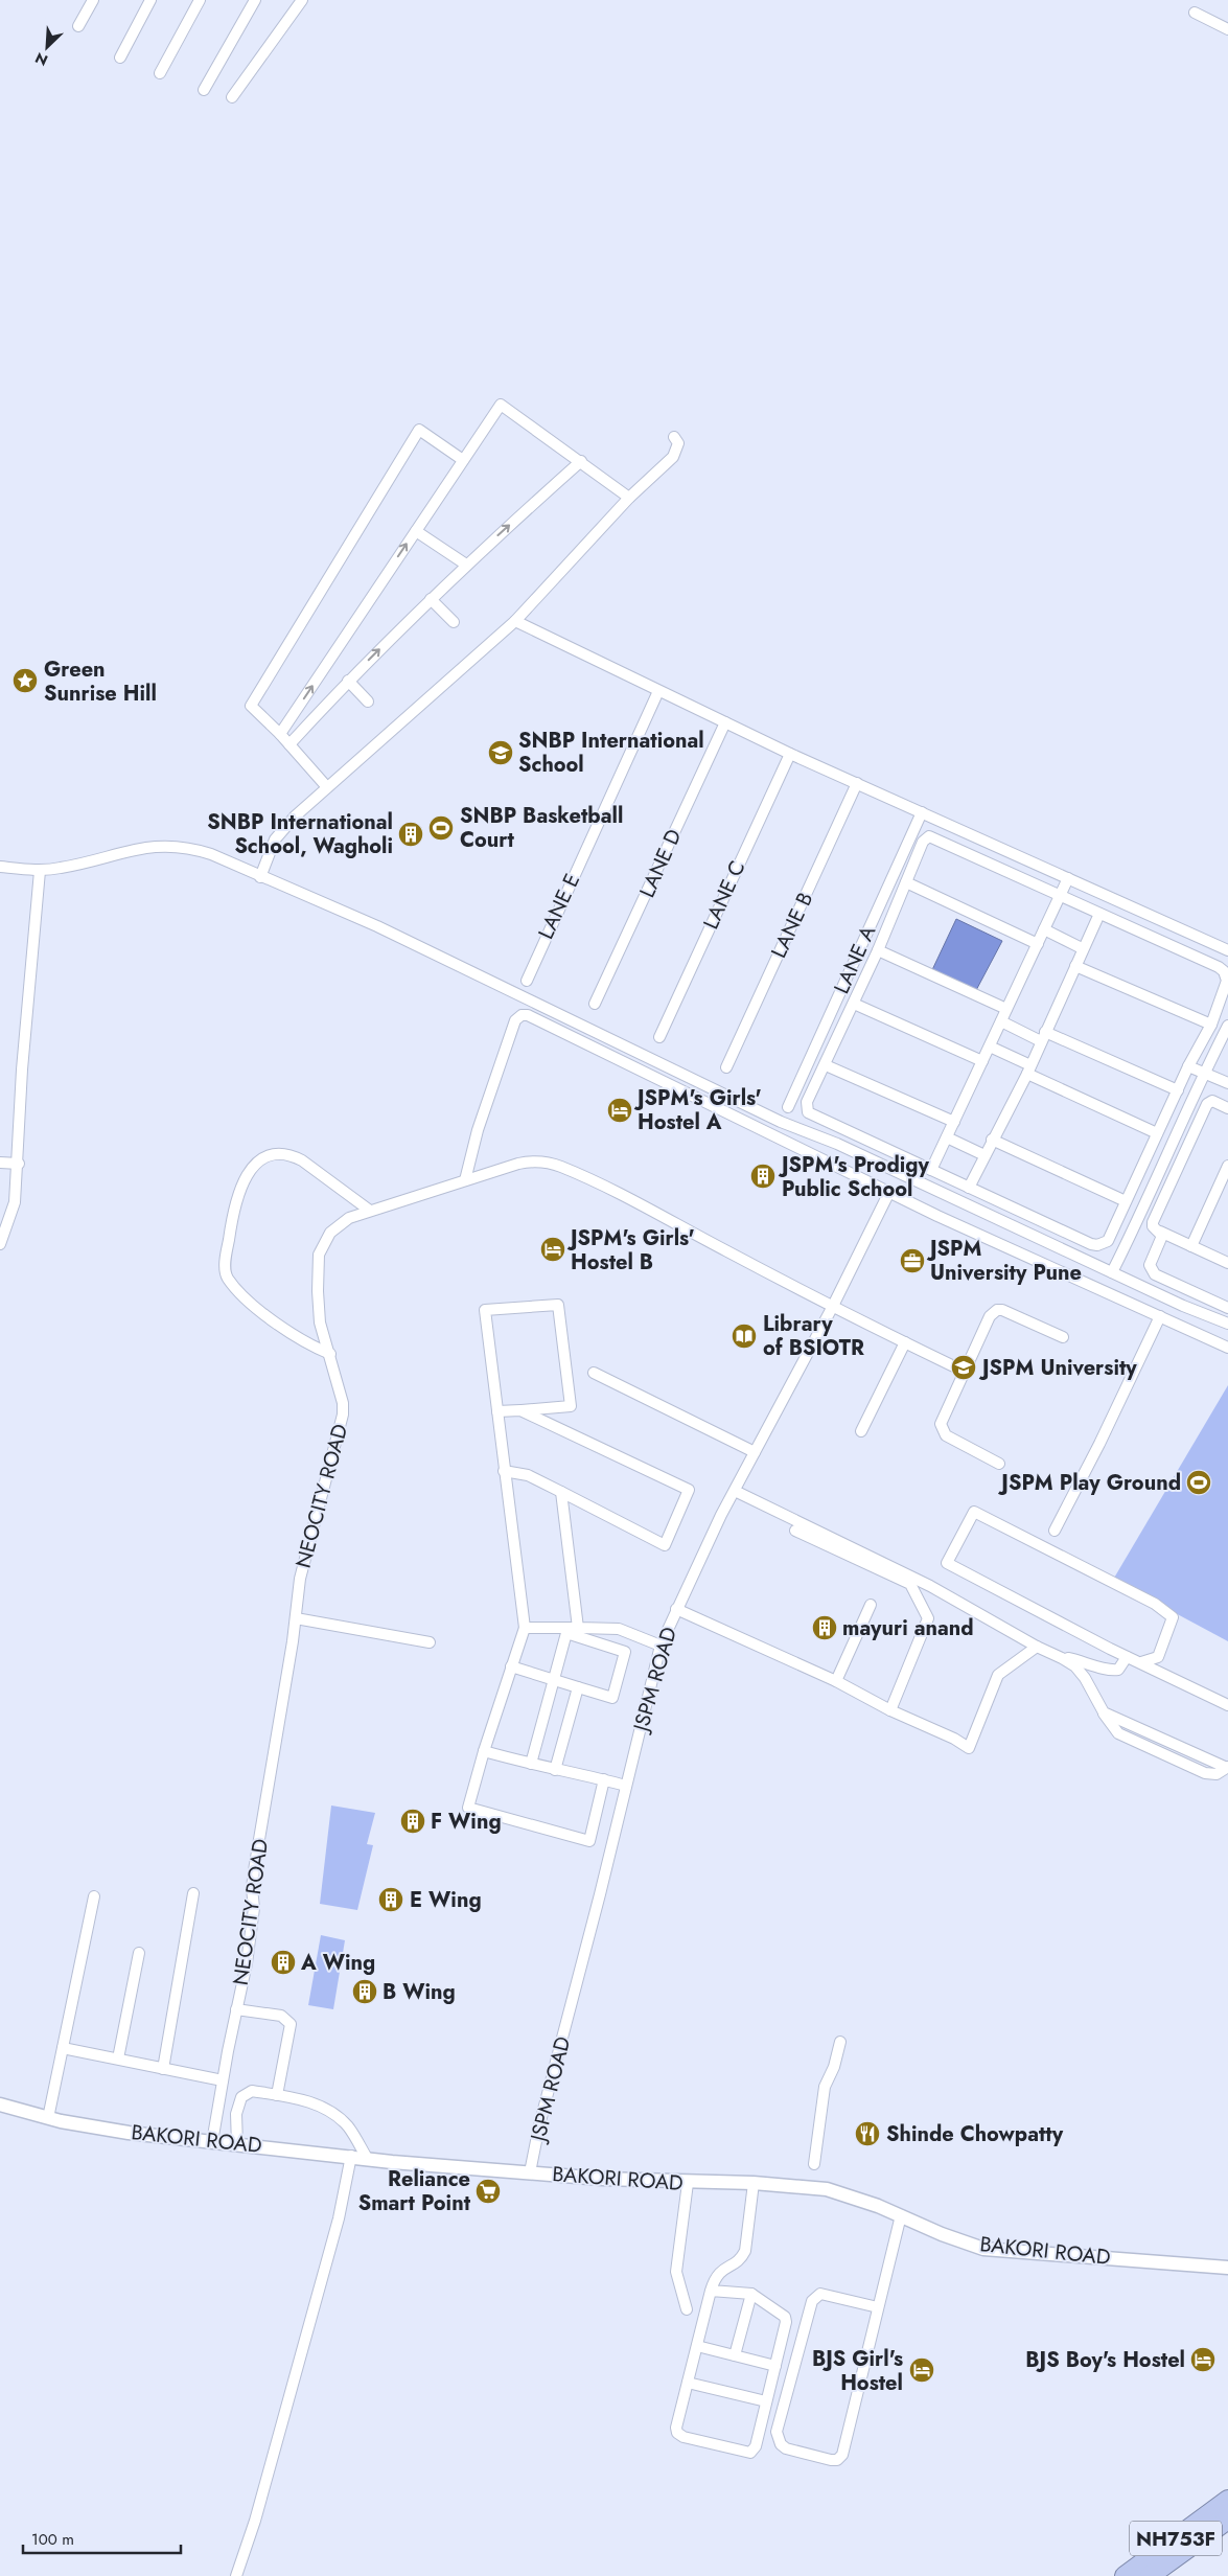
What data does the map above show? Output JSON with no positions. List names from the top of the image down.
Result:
{
  "streets": {
    "highway": ["NH753F"],
    "street": [
      "LANE D",
      "LANE C",
      "LANE E",
      "LANE B",
      "LANE A",
      "NEOCITY ROAD",
      "JSPM ROAD",
      "BAKORI ROAD"
    ]
  },
  "crossings": [
    ["NEOCITY ROAD", "JSPM ROAD"],
    ["NEOCITY ROAD", "BAKORI ROAD"],
    ["JSPM ROAD", "BAKORI ROAD"]
  ],
  "places": {
    "place": ["Green Sunrise Hill"],
    "school or university": ["SNBP International School", "JSPM University"],
    "sports": ["SNBP Basketball Court", "JSPM Play Ground"],
    "building": [
      "SNBP International School, Wagholi",
      "JSPM's Prodigy Public School",
      "mayuri anand",
      "F Wing",
      "E Wing",
      "A Wing",
      "B Wing"
    ],
    "hotel": [
      "JSPM's Girls' Hostel A",
      "JSPM's Girls' Hostel B",
      "BJS Boy's Hostel",
      "BJS Girl's Hostel"
    ],
    "office": ["JSPM University Pune"],
    "library": ["Library of BSIOTR"],
    "restaurant": ["Shinde Chowpatty"],
    "supermarket": ["Reliance Smart Point"]
  },
  "scale_bar": "100 m",
  "north": "bottom left"
}
